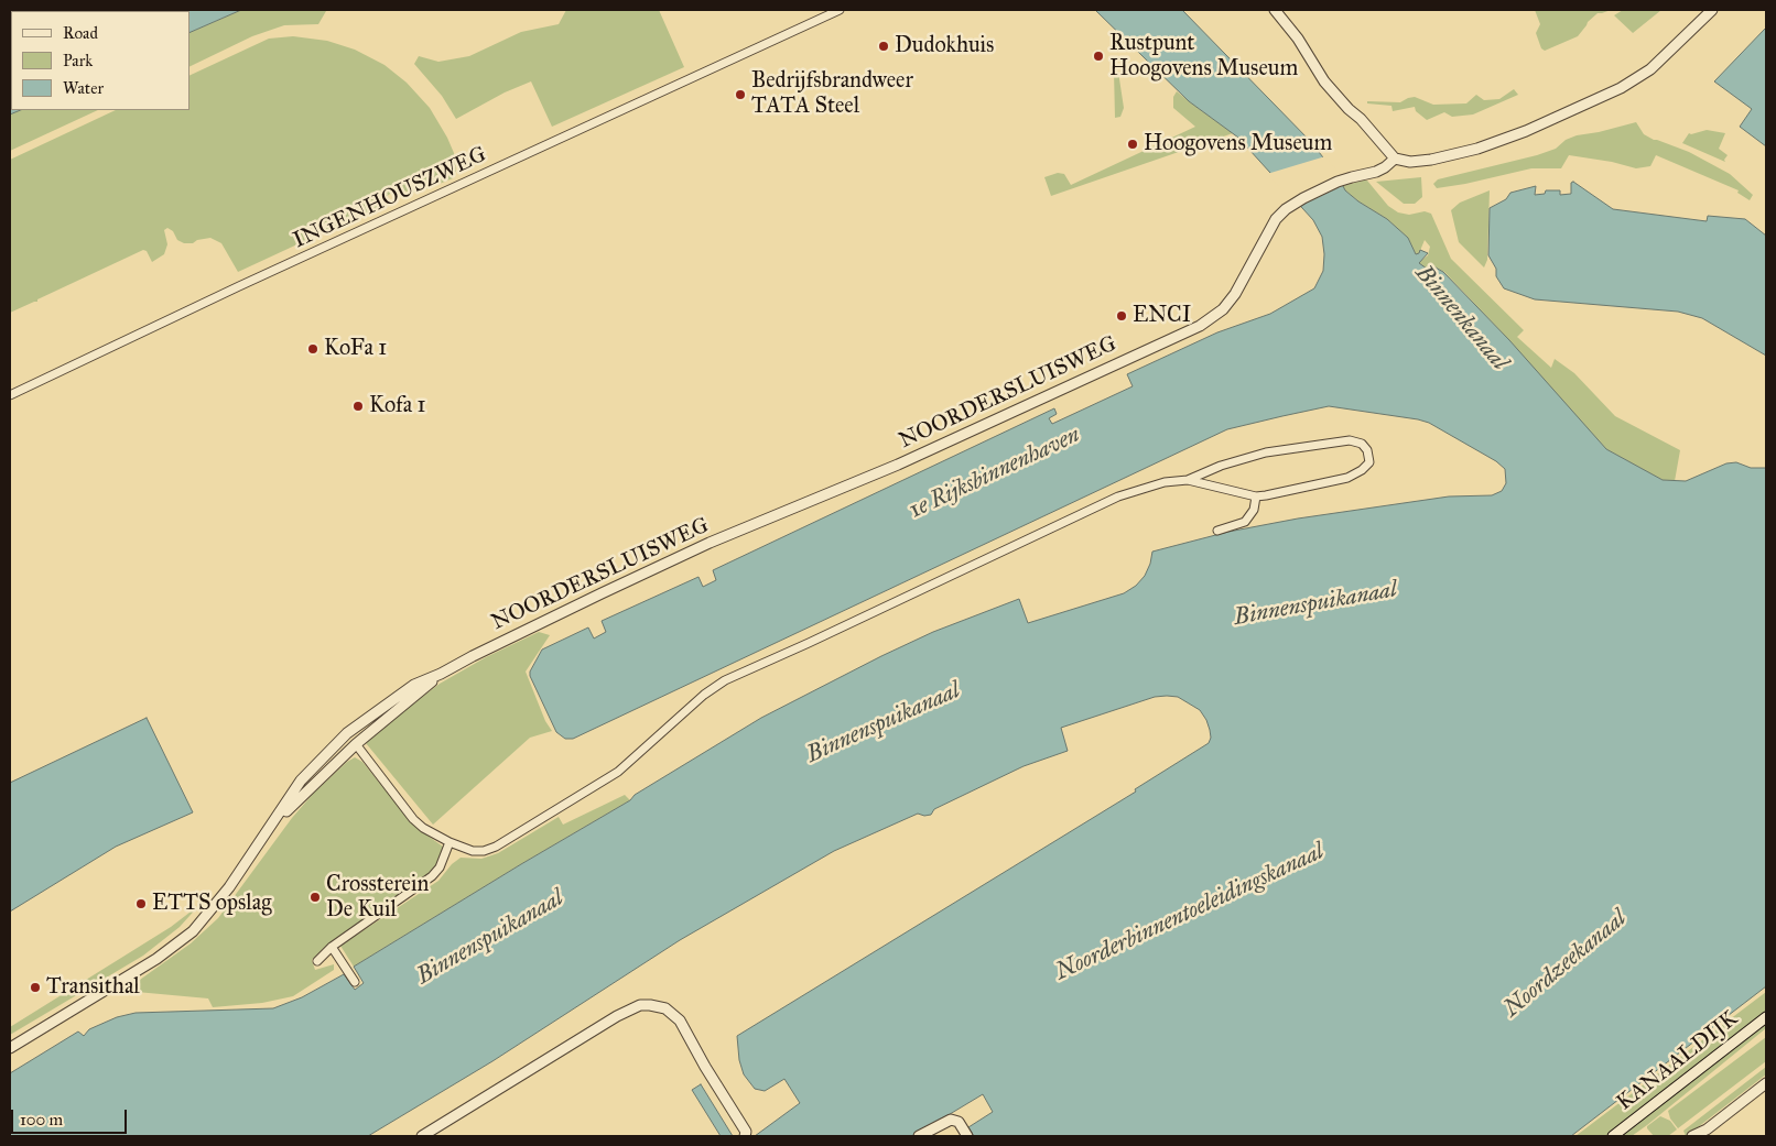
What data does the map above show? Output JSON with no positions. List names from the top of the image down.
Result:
{
  "streets": {
    "street": ["INGENHOUSZWEG", "NOORDERSLUISWEG", "KANAALDIJK"]
  },
  "water": [
    "Binnenkanaal",
    "1e Rijksbinnenhaven",
    "Binnenspuikanaal",
    "Noorderbinnentoeleidingskanaal",
    "Noordzeekanaal"
  ],
  "places": [
    "Dudokhuis",
    "Rustpunt Hoogovens Museum",
    "Bedrijfsbrandweer TATA Steel",
    "Hoogovens Museum",
    "ENCI",
    "KoFa 1",
    "Kofa 1",
    "Crossterein De Kuil",
    "ETTS opslag",
    "Transithal"
  ],
  "legend": ["Road", "Park", "Water"],
  "scale_bar": "100 m"
}
